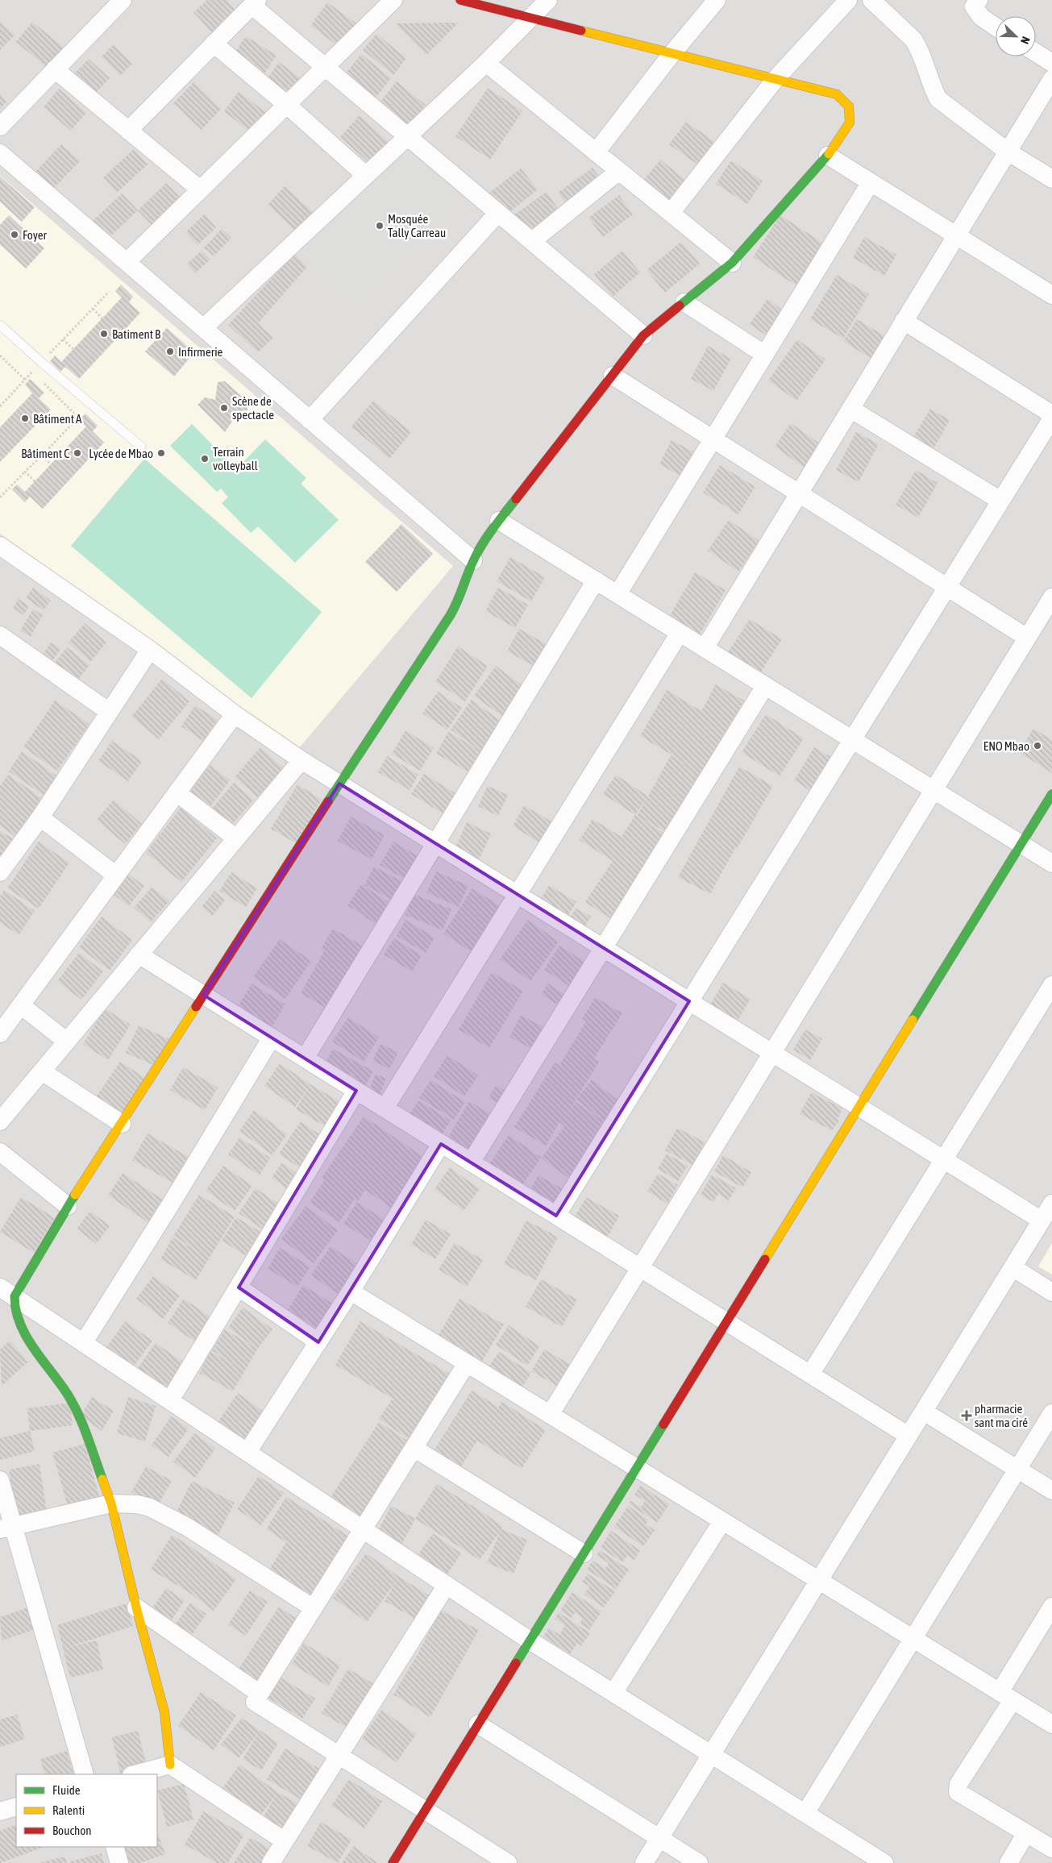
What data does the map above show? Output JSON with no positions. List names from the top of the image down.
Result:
{
  "places": {
    "other": [
      "Mosquée Tally Carreau",
      "Foyer",
      "Batiment B",
      "Infirmerie",
      "Scène de spectacle",
      "Bâtiment A",
      "Bâtiment C",
      "Lycée de Mbao",
      "Terrain volleyball",
      "ENO Mbao"
    ],
    "health": ["pharmacie sant ma ciré"]
  },
  "legend": ["Fluide", "Ralenti", "Bouchon"],
  "north": "bottom right"
}
